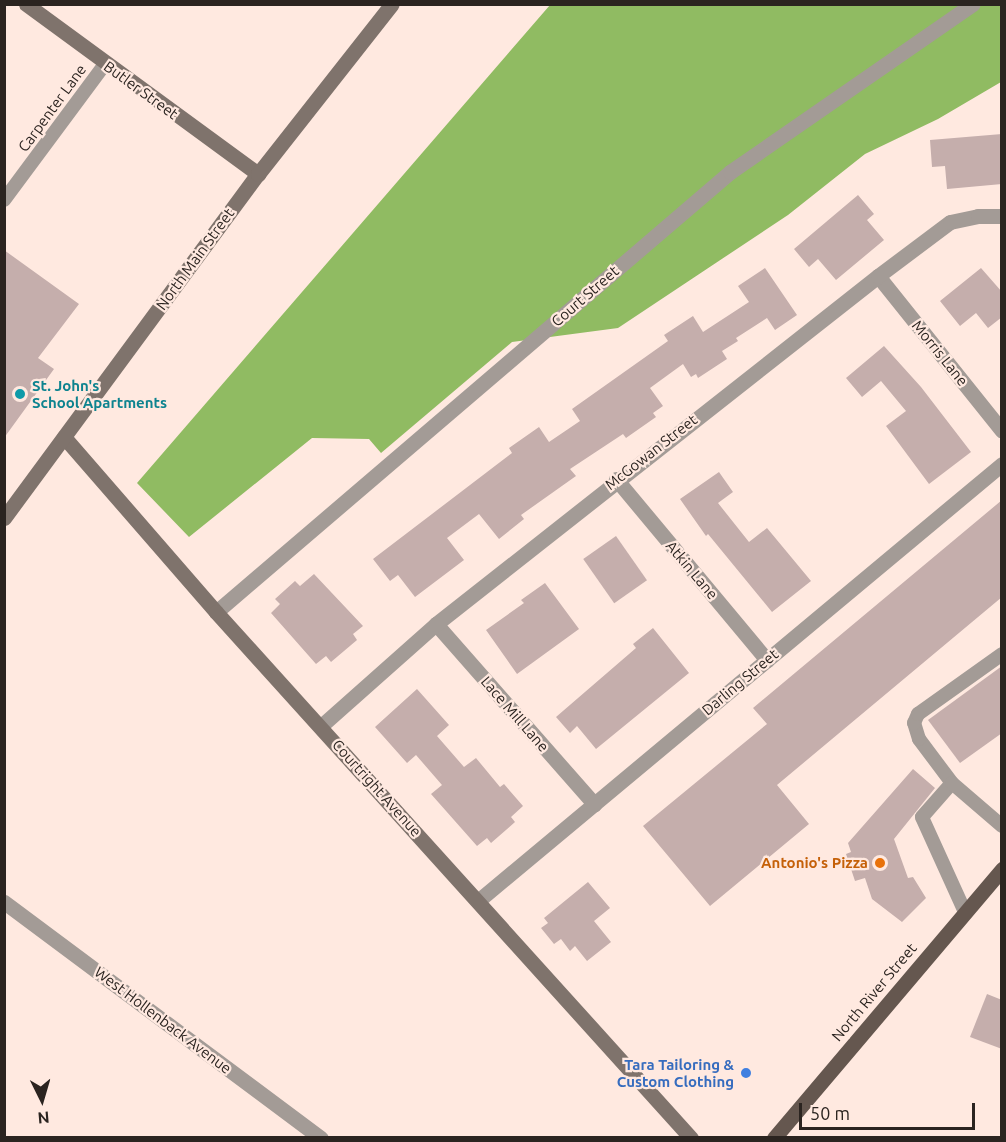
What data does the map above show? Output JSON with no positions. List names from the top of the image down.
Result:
{
  "streets": {
    "main road": [
      "Butler Street",
      "North Main Street",
      "Courtright Avenue",
      "North River Street"
    ],
    "street": [
      "Court Street",
      "Morris Lane",
      "McGowan Street",
      "Atkin Lane",
      "Darling Street",
      "Lace Mill Lane",
      "West Hollenback Avenue"
    ],
    "lane": ["Carpenter Lane"]
  },
  "crossings": [
    ["Butler Street", "Carpenter Lane"],
    ["Butler Street", "North Main Street"],
    ["North Main Street", "Courtright Avenue"],
    ["Court Street", "Courtright Avenue"],
    ["Morris Lane", "McGowan Street"],
    ["McGowan Street", "Atkin Lane"],
    ["McGowan Street", "Lace Mill Lane"],
    ["McGowan Street", "Courtright Avenue"],
    ["Atkin Lane", "Darling Street"],
    ["Darling Street", "Lace Mill Lane"],
    ["Darling Street", "Courtright Avenue"]
  ],
  "places": ["St. John's School Apartments", "Antonio's Pizza", "Tara Tailoring & Custom Clothing"],
  "scale_bar": "50 m",
  "north": "bottom"
}
